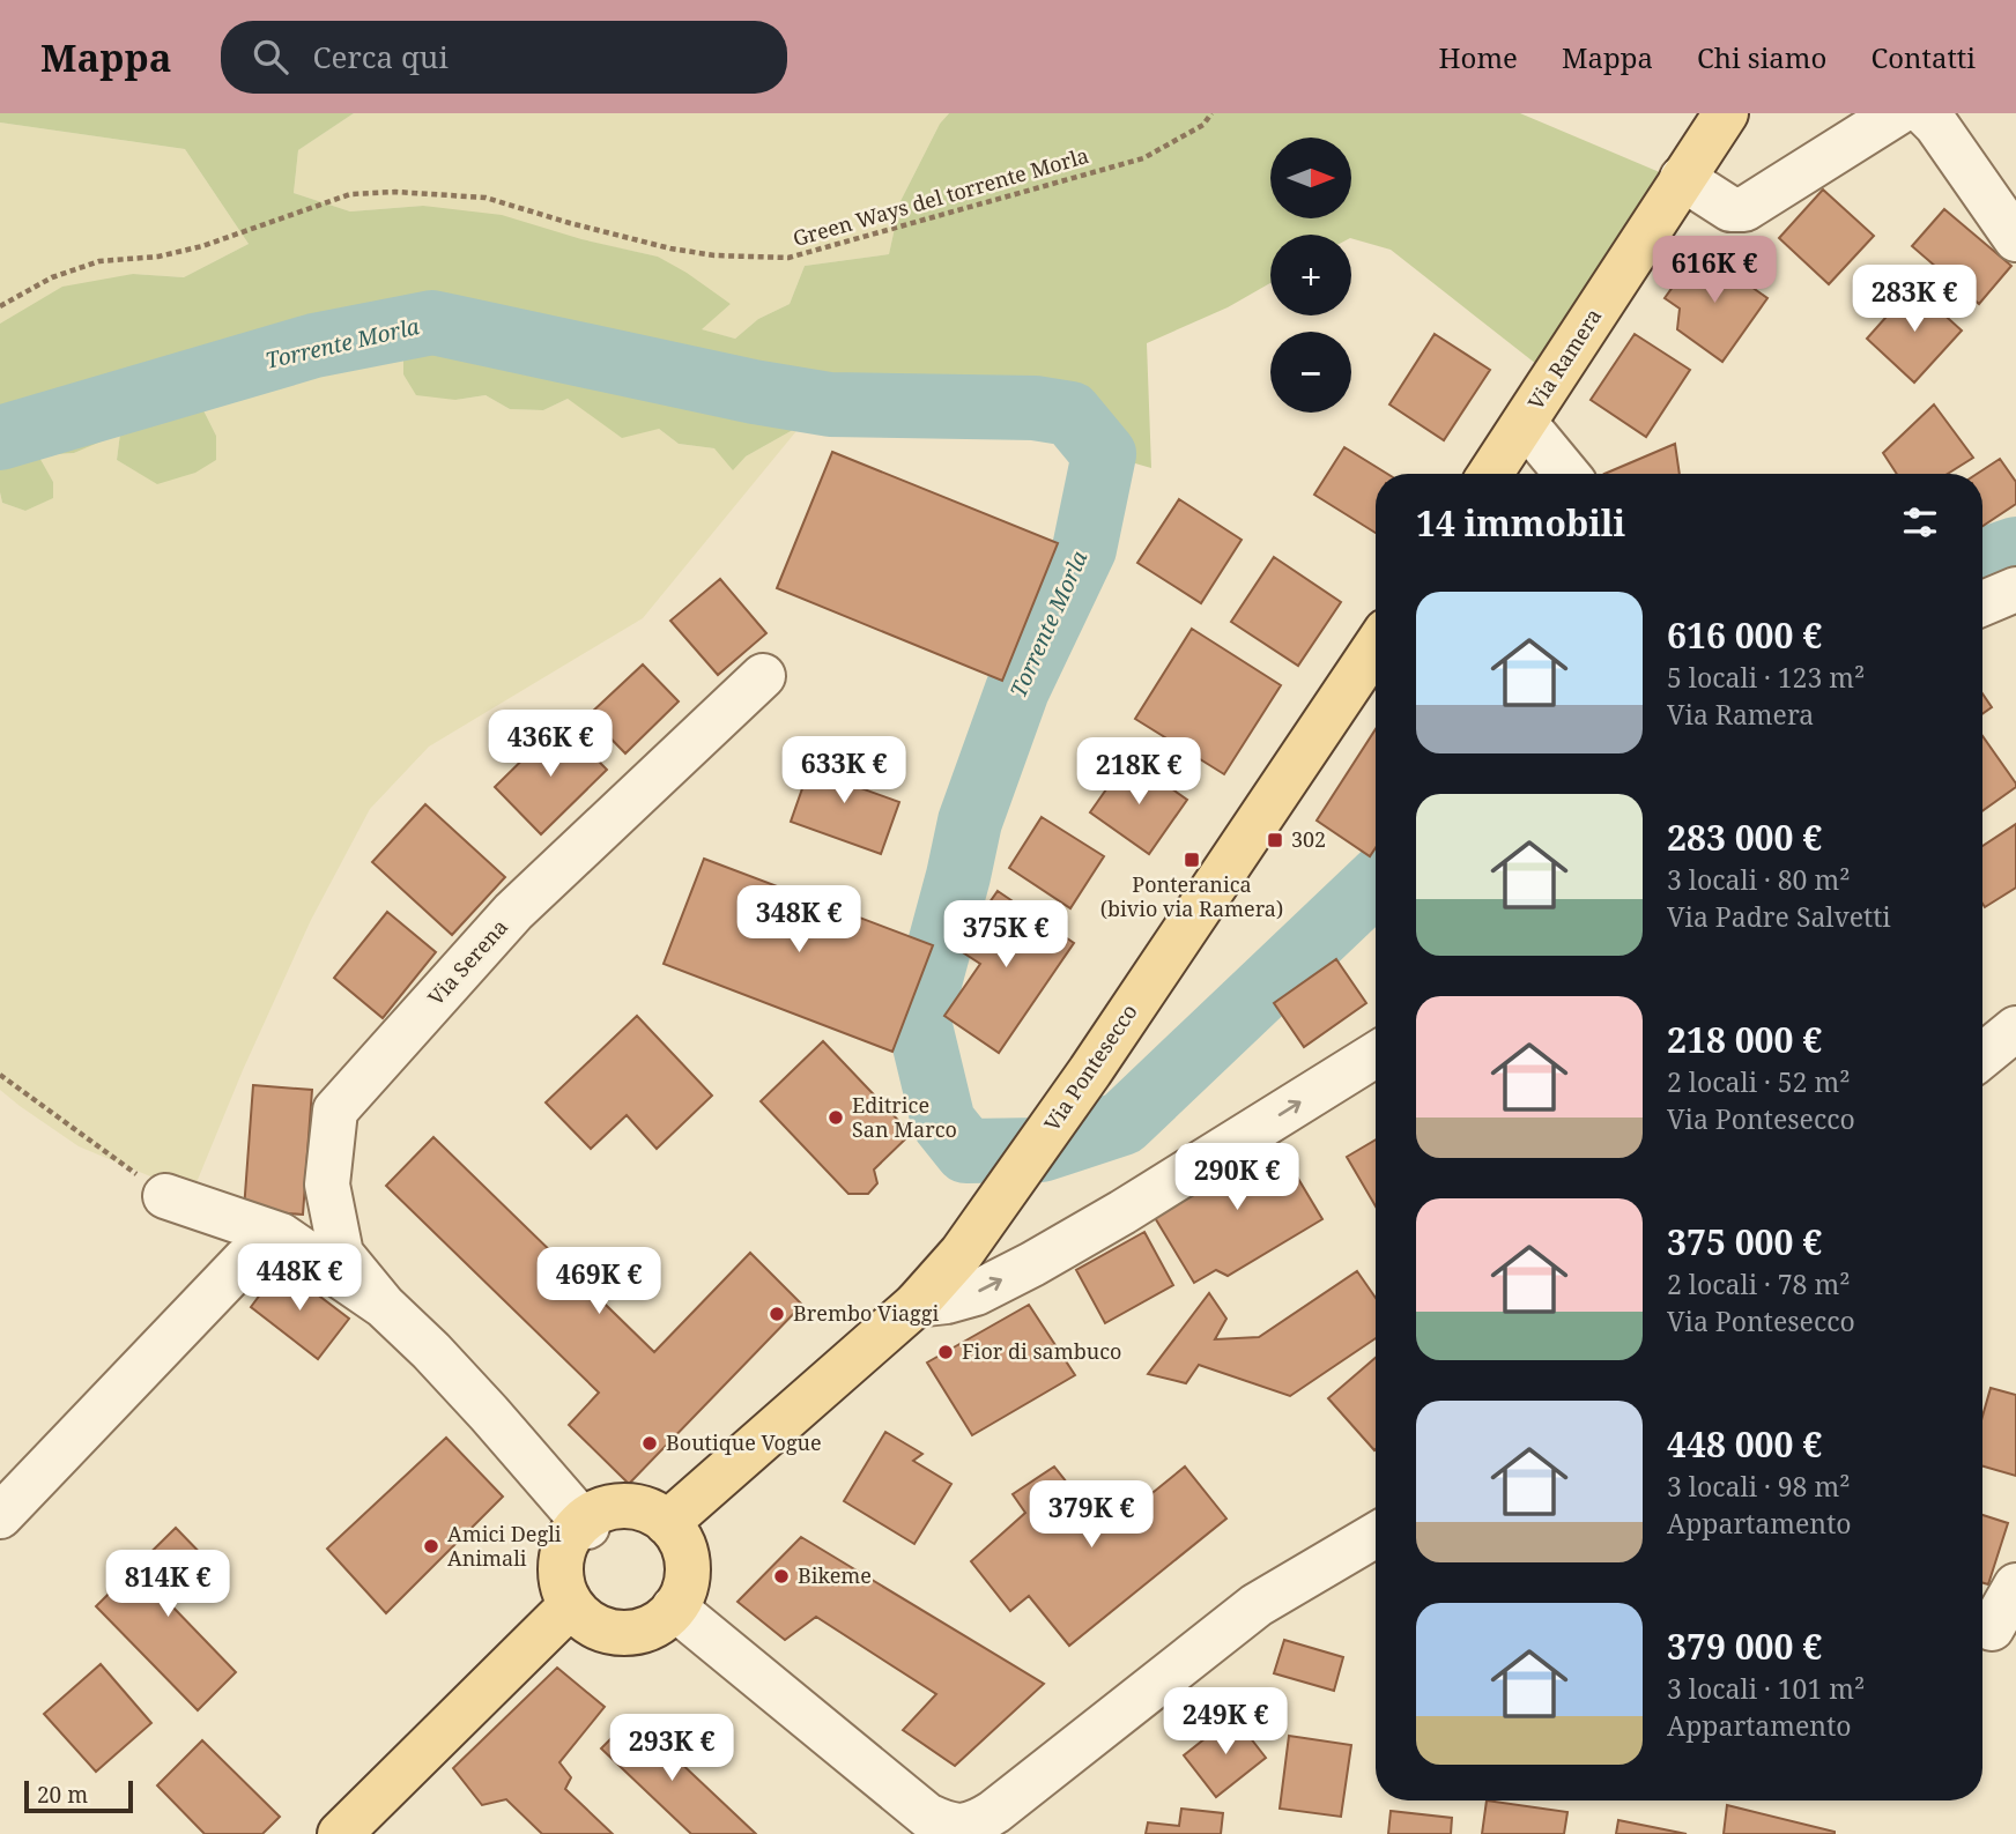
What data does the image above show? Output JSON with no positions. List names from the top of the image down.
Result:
{
  "streets": {
    "main road": ["Via Ramera", "Via Pontesecco"],
    "street": ["Via Serena"],
    "path": ["Green Ways del torrente Morla"]
  },
  "water": ["Torrente Morla"],
  "places": {
    "transit": ["302", "Ponteranica (bivio via Ramera)"],
    "other": [
      "Editrice San Marco",
      "Brembo Viaggi",
      "Fior di sambuco",
      "Boutique Vogue",
      "Amici Degli Animali",
      "Bikeme"
    ]
  },
  "scale_bar": "20 m",
  "north": "right",
  "page": {
    "header": "Mappa",
    "search": "Cerca qui",
    "nav": [
      "Home",
      "Mappa",
      "Chi siamo",
      "Contatti"
    ],
    "map_buttons": ["+", "−"],
    "price": [
      "616K €",
      "283K €",
      "436K €",
      "633K €",
      "218K €",
      "348K €",
      "375K €",
      "290K €",
      "448K €",
      "469K €",
      "379K €",
      "814K €",
      "249K €",
      "293K €"
    ],
    "heading": "14 immobili",
    "list": [
      {
        "name": "616 000 €",
        "note": "5 locali · 123 m² · Via Ramera"
      },
      {
        "name": "283 000 €",
        "note": "3 locali · 80 m² · Via Padre Salvetti"
      },
      {
        "name": "218 000 €",
        "note": "2 locali · 52 m² · Via Pontesecco"
      },
      {
        "name": "375 000 €",
        "note": "2 locali · 78 m² · Via Pontesecco"
      },
      {
        "name": "448 000 €",
        "note": "3 locali · 98 m² · Appartamento"
      },
      {
        "name": "379 000 €",
        "note": "3 locali · 101 m² · Appartamento"
      }
    ],
    "scale": "20 m"
  }
}
